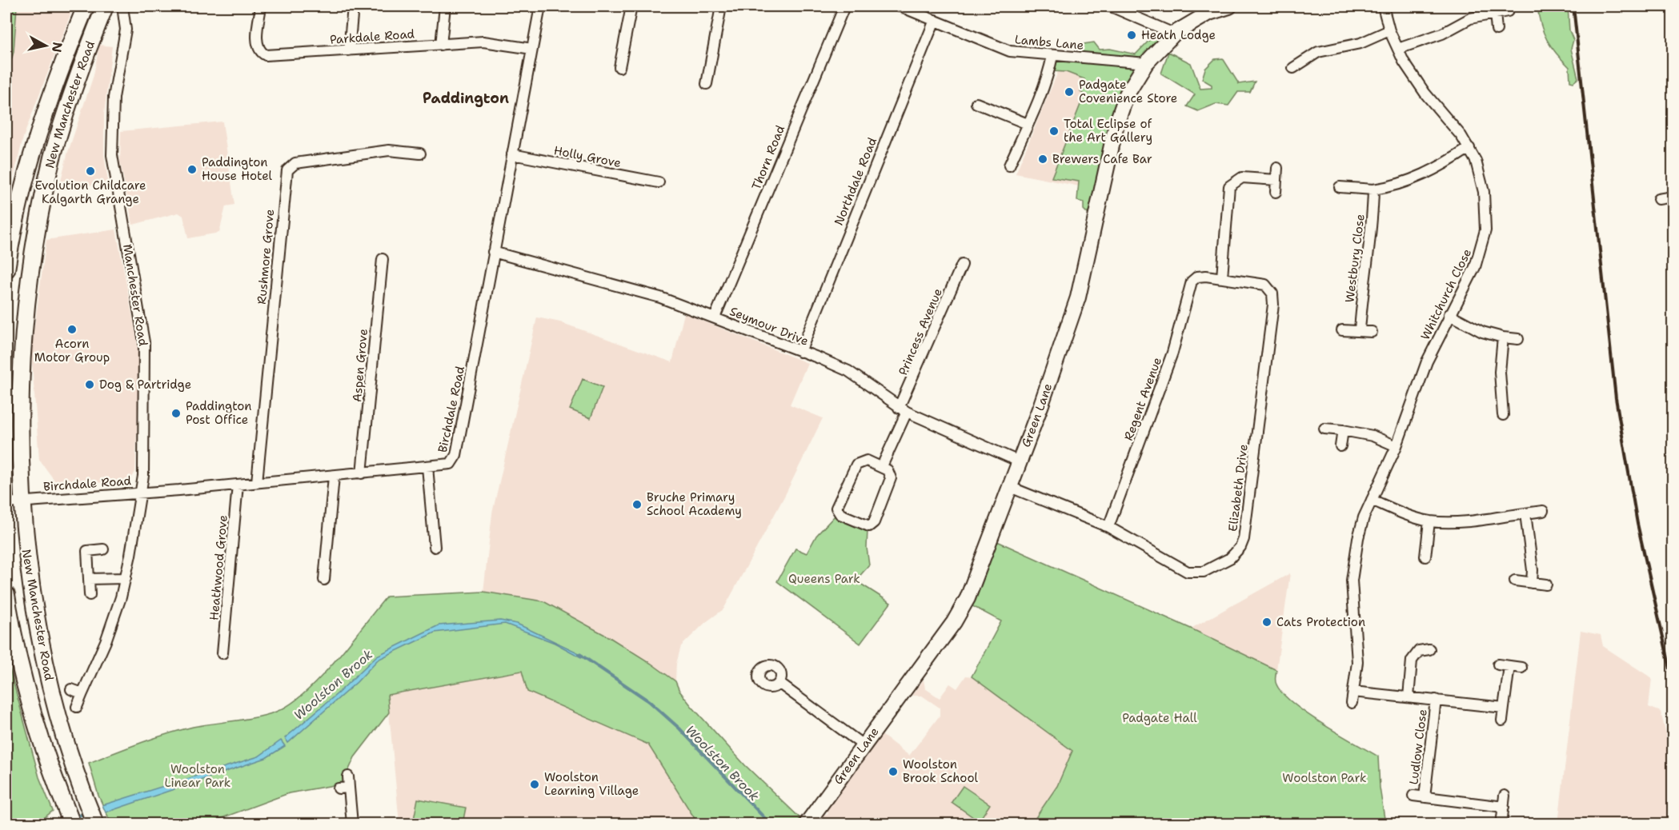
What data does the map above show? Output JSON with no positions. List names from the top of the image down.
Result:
{
  "streets": {
    "main road": ["New Manchester Road"],
    "street": [
      "Parkdale Road",
      "Lambs Lane",
      "Holly Grove",
      "Thorn Road",
      "Northdale Road",
      "Rushmore Grove",
      "Westbury Close",
      "Whitchurch Close",
      "Manchester Road",
      "Seymour Drive",
      "Princess Avenue",
      "Aspen Grove",
      "Regent Avenue",
      "Birchdale Road",
      "Green Lane",
      "Elizabeth Drive",
      "Heathwood Grove",
      "Ludlow Close"
    ]
  },
  "crossings": [
    ["Parkdale Road", "Birchdale Road"],
    ["Lambs Lane", "Northdale Road"],
    ["Lambs Lane", "Green Lane"],
    ["New Manchester Road", "Birchdale Road"],
    ["Holly Grove", "Birchdale Road"],
    ["Thorn Road", "Seymour Drive"],
    ["Northdale Road", "Seymour Drive"],
    ["Rushmore Grove", "Birchdale Road"],
    ["Whitchurch Close", "Ludlow Close"],
    ["Manchester Road", "Birchdale Road"],
    ["Seymour Drive", "Princess Avenue"],
    ["Seymour Drive", "Birchdale Road"],
    ["Seymour Drive", "Green Lane"],
    ["Aspen Grove", "Birchdale Road"],
    ["Regent Avenue", "Elizabeth Drive"],
    ["Birchdale Road", "Heathwood Grove"],
    ["Green Lane", "Elizabeth Drive"]
  ],
  "districts": ["Paddington"],
  "water": ["Woolston Brook"],
  "parks": [
    "Queens Park",
    "Padgate Hall",
    "Woolston Linear Park",
    "Woolston Park"
  ],
  "places": [
    "Heath Lodge",
    "Padgate Covenience Store",
    "Total Eclipse of the Art Gallery",
    "Brewers Cafe Bar",
    "Paddington House Hotel",
    "Evolution Childcare Kalgarth Grange",
    "Acorn Motor Group",
    "Dog & Partridge",
    "Paddington Post Office",
    "Bruche Primary School Academy",
    "Cats Protection",
    "Woolston Brook School",
    "Woolston Learning Village"
  ],
  "north": "right"
}
